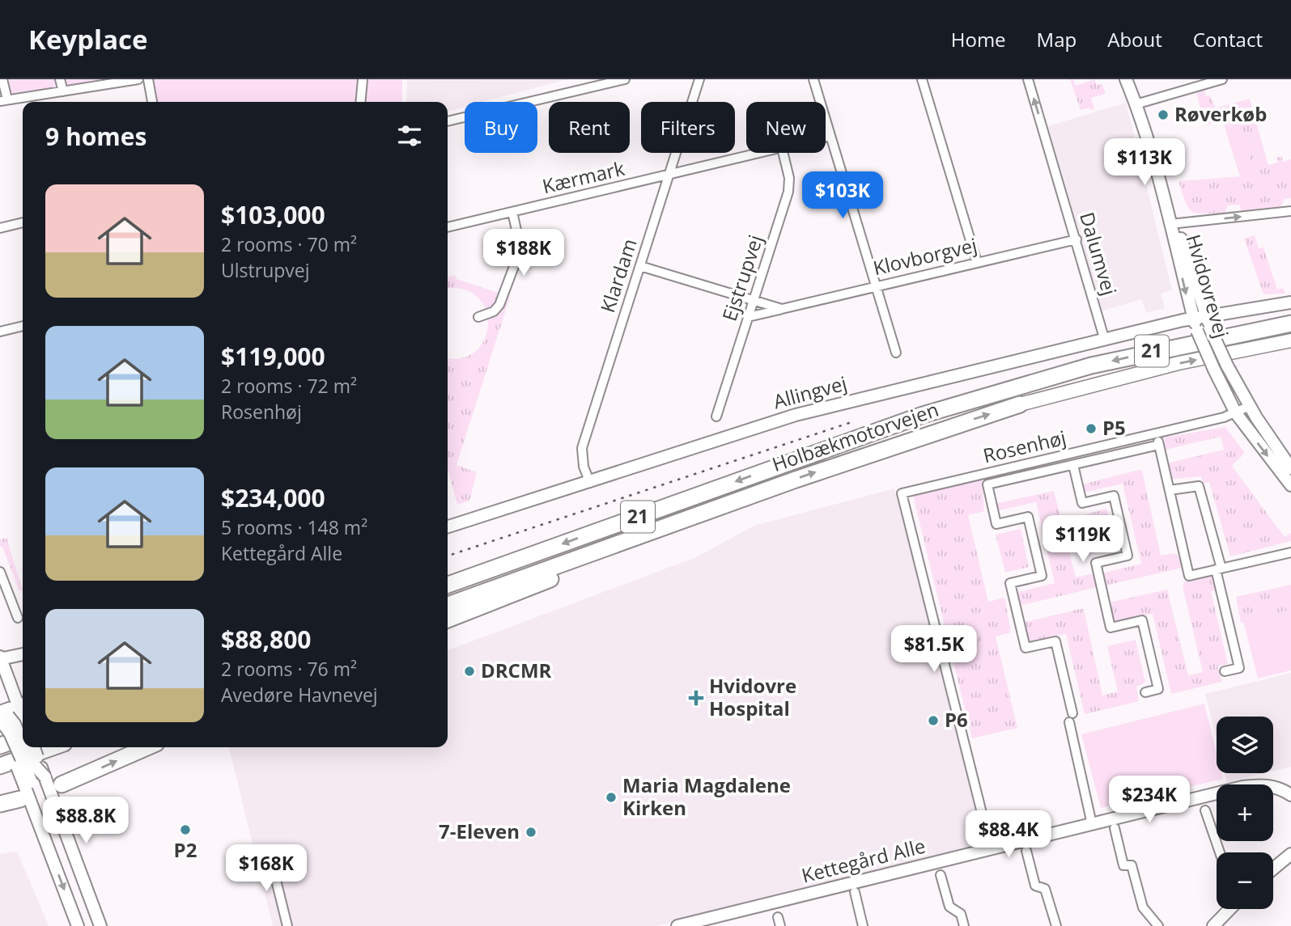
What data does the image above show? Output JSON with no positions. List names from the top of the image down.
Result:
{
  "streets": {
    "highway": ["21", "Holbækmotorvejen"],
    "street": [
      "Kærmark",
      "Dalumvej",
      "Klovborgvej",
      "Klardam",
      "Ejstrupvej",
      "Hvidovrevej",
      "Allingvej",
      "Rosenhøj",
      "Kettegård Alle"
    ]
  },
  "crossings": [
    ["Kærmark", "Klardam"],
    ["Dalumvej", "Klovborgvej"],
    ["Dalumvej", "Allingvej"],
    ["Klovborgvej", "Klardam"],
    ["Klovborgvej", "Ejstrupvej"],
    ["Klardam", "Allingvej"],
    ["Hvidovrevej", "Allingvej"],
    ["Hvidovrevej", "Rosenhøj"],
    ["Rosenhøj", "Kettegård Alle"]
  ],
  "one_way": ["Dalumvej"],
  "places": {
    "other": [
      "Røverkøb",
      "P5",
      "DRCMR",
      "P6",
      "Maria Magdalene Kirken",
      "P2",
      "7-Eleven"
    ],
    "health": ["Hvidovre Hospital"]
  },
  "page": {
    "header": "Keyplace",
    "nav": [
      "Home",
      "Map",
      "About",
      "Contact"
    ],
    "chip": [
      "Buy",
      "Rent",
      "Filters",
      "New"
    ],
    "heading": "9 homes",
    "price": [
      "$113K",
      "$103K",
      "$188K",
      "$119K",
      "$81.5K",
      "$234K",
      "$88.8K",
      "$88.4K",
      "$168K"
    ],
    "list": [
      {
        "name": "$103,000",
        "note": "2 rooms · 70 m² · Ulstrupvej"
      },
      {
        "name": "$119,000",
        "note": "2 rooms · 72 m² · Rosenhøj"
      },
      {
        "name": "$234,000",
        "note": "5 rooms · 148 m² · Kettegård Alle"
      },
      {
        "name": "$88,800",
        "note": "2 rooms · 76 m² · Avedøre Havnevej"
      }
    ],
    "map_buttons": ["+", "−"]
  }
}
